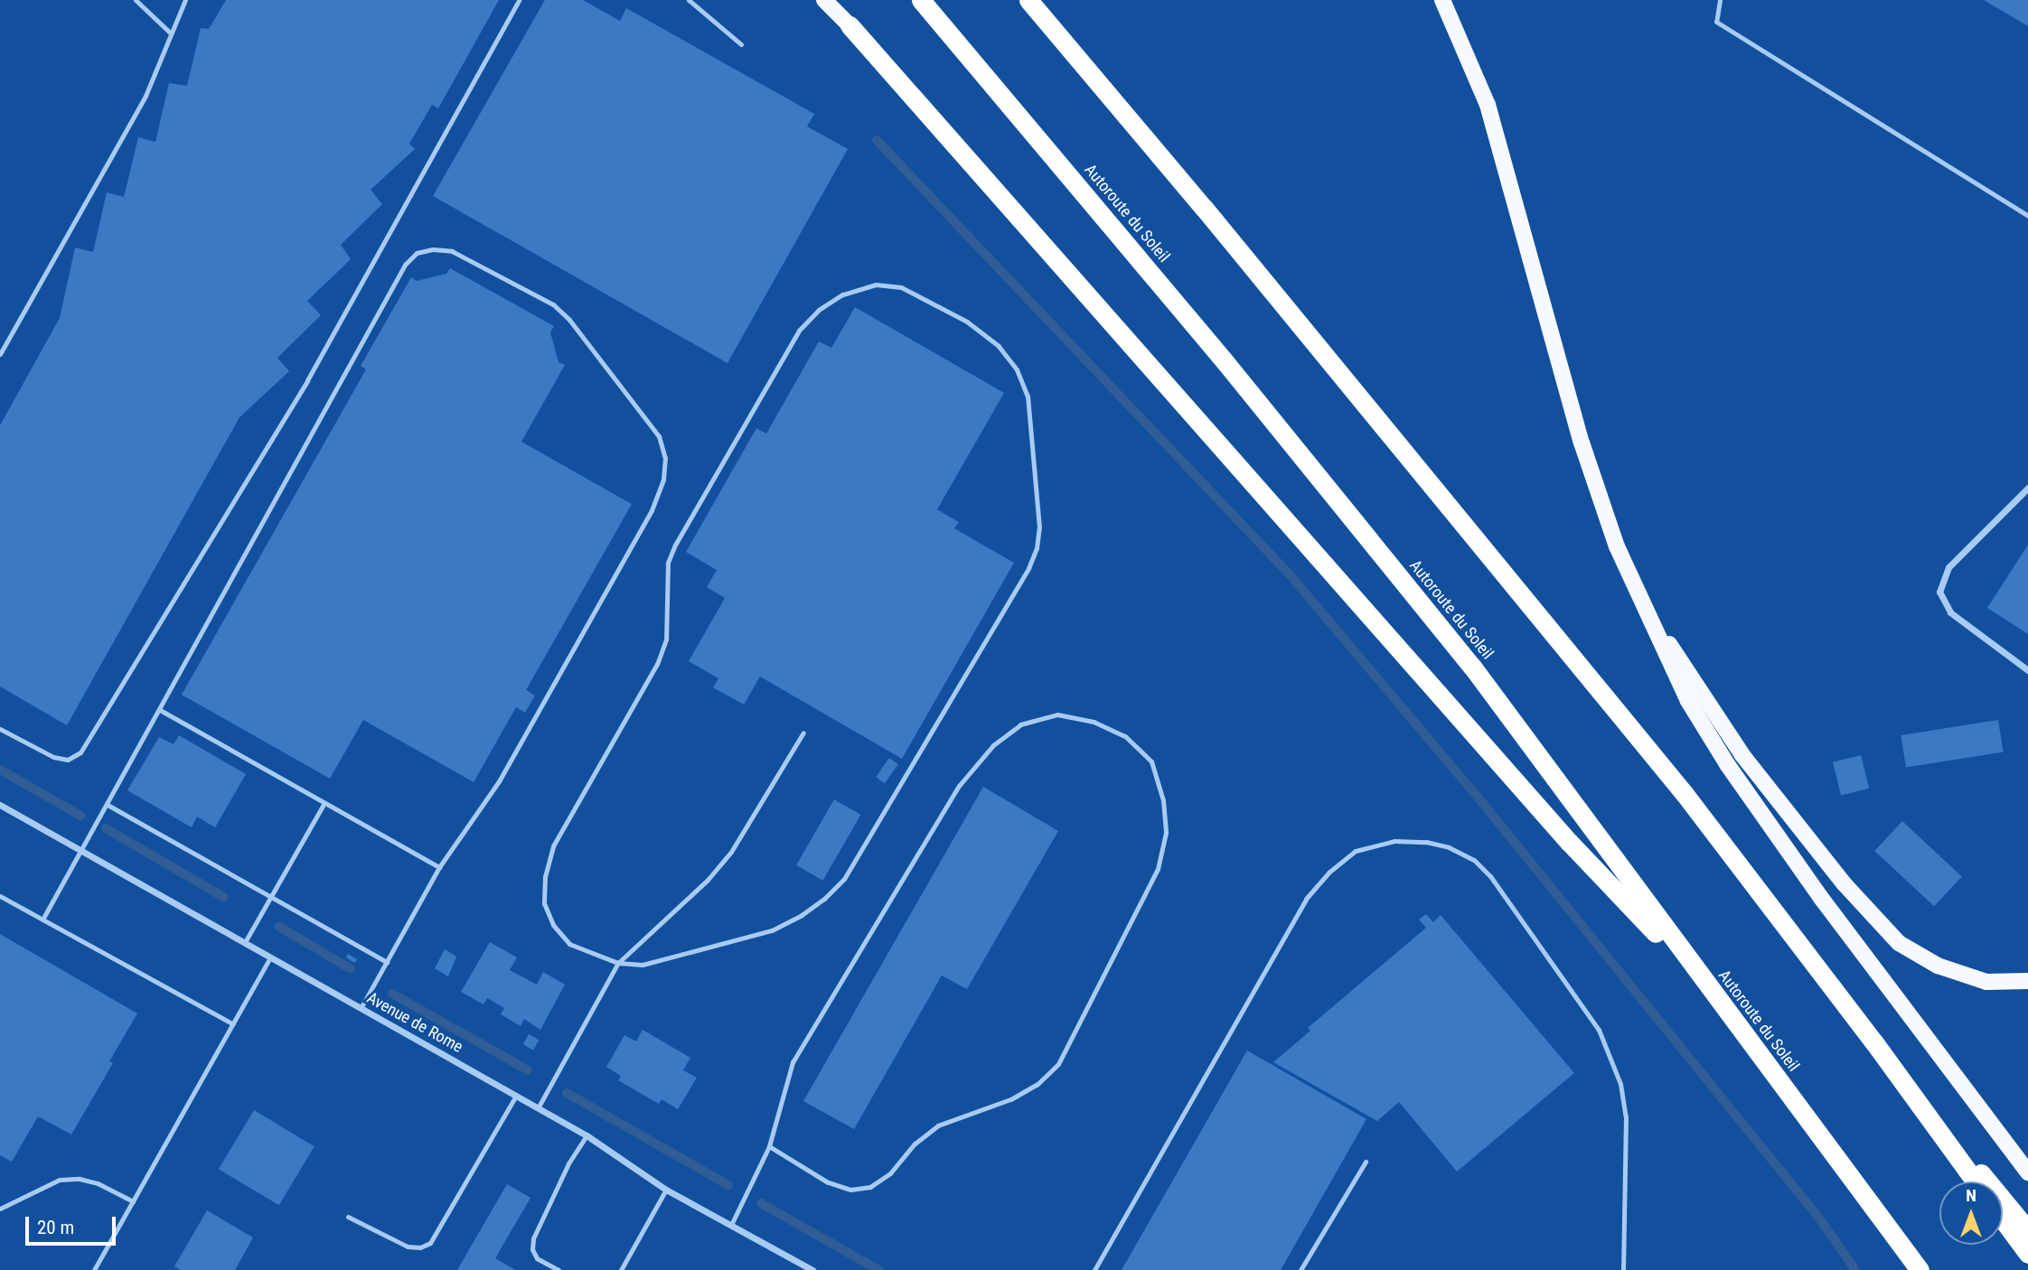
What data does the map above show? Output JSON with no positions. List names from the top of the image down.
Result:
{
  "streets": {
    "highway": ["Autoroute du Soleil"],
    "street": ["Avenue de Rome"]
  },
  "scale_bar": "20 m",
  "north": "top"
}
